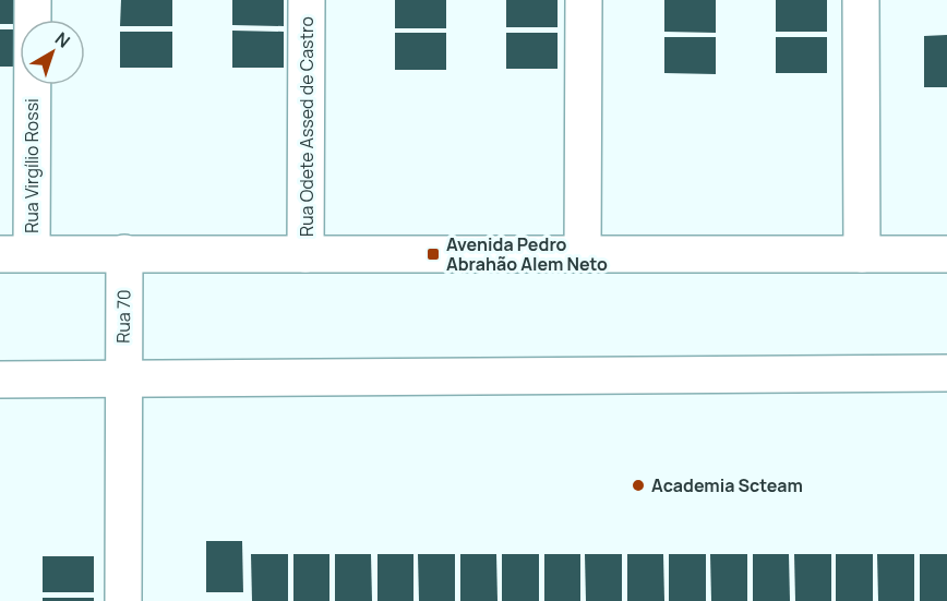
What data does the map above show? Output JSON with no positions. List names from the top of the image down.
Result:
{
  "streets": {
    "street": ["Rua Odete Assed de Castro", "Rua Virgílio Rossi", "Rua 70"]
  },
  "places": {
    "transit": ["Avenida Pedro Abrahão Alem Neto"],
    "other": ["Academia Scteam"]
  },
  "north": "top right"
}
